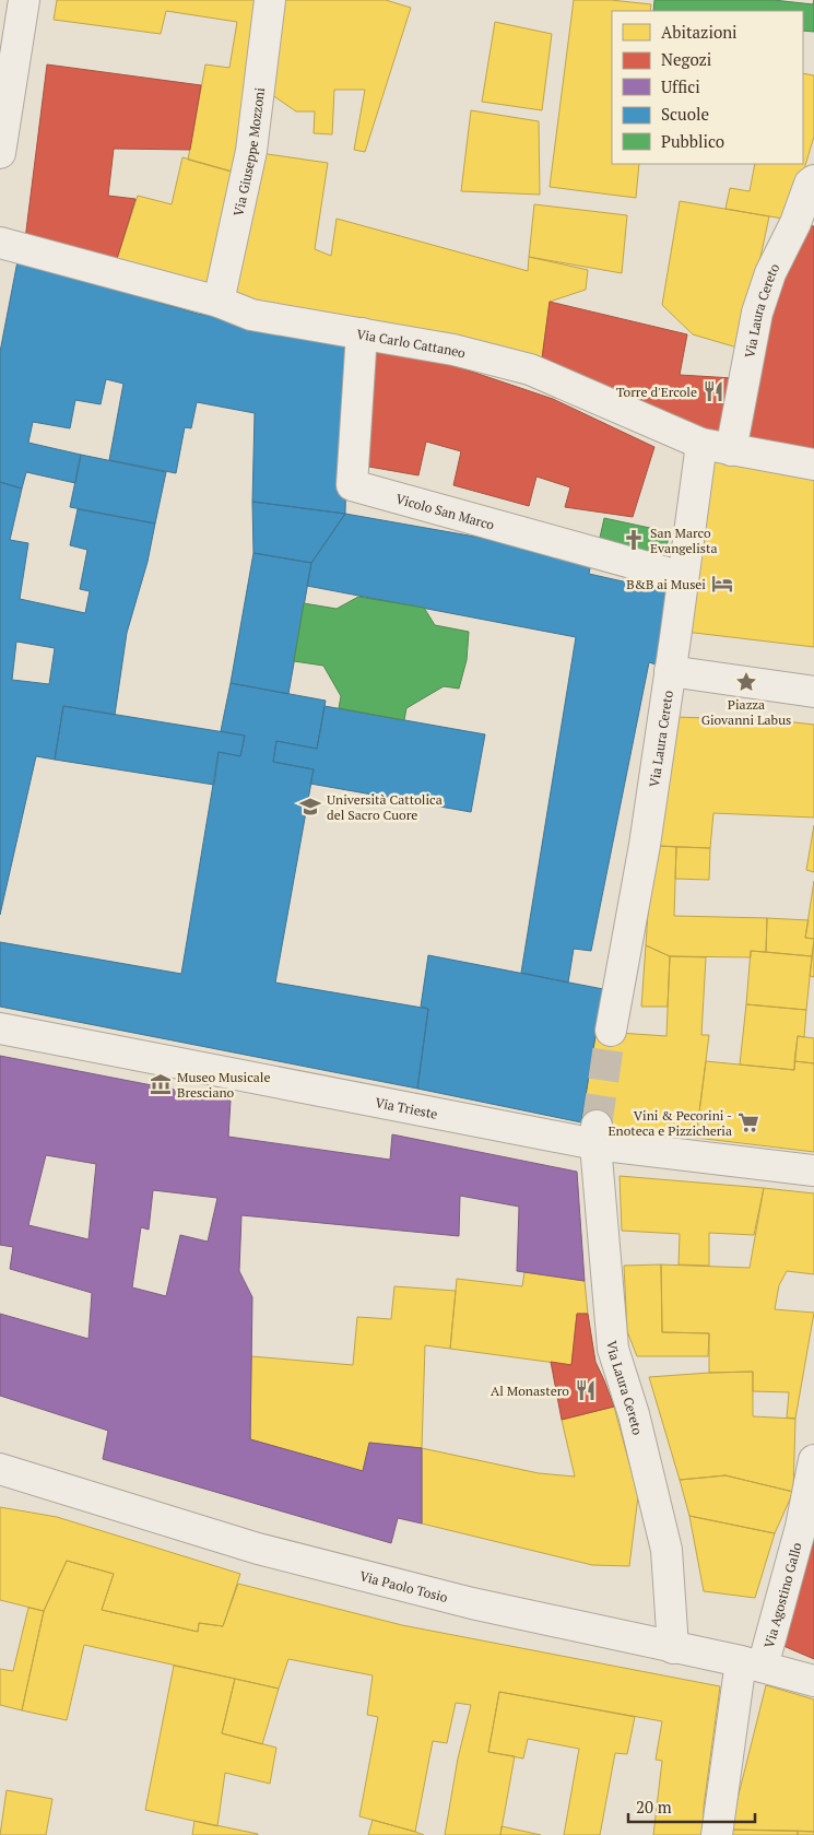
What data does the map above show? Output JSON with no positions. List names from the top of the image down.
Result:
{
  "streets": {
    "street": [
      "Via Giuseppe Mozzoni",
      "Via Laura Cereto",
      "Via Carlo Cattaneo",
      "Vicolo San Marco",
      "Via Trieste",
      "Via Paolo Tosio",
      "Via Agostino Gallo"
    ]
  },
  "crossings": [
    ["Via Giuseppe Mozzoni", "Via Carlo Cattaneo"],
    ["Via Laura Cereto", "Via Carlo Cattaneo"],
    ["Via Laura Cereto", "Vicolo San Marco"],
    ["Via Laura Cereto", "Via Trieste"],
    ["Via Laura Cereto", "Via Paolo Tosio"],
    ["Via Carlo Cattaneo", "Vicolo San Marco"],
    ["Via Paolo Tosio", "Via Agostino Gallo"]
  ],
  "places": {
    "restaurant": ["Torre d'Ercole", "Al Monastero"],
    "church": ["San Marco Evangelista"],
    "hotel": ["B&B ai Musei"],
    "place": ["Piazza Giovanni Labus"],
    "school or university": ["Università Cattolica del Sacro Cuore"],
    "museum": ["Museo Musicale Bresciano"],
    "supermarket": ["Vini & Pecorini - Enoteca e Pizzicheria"]
  },
  "legend": [
    "Abitazioni",
    "Negozi",
    "Uffici",
    "Scuole",
    "Pubblico"
  ],
  "scale_bar": "20 m"
}
